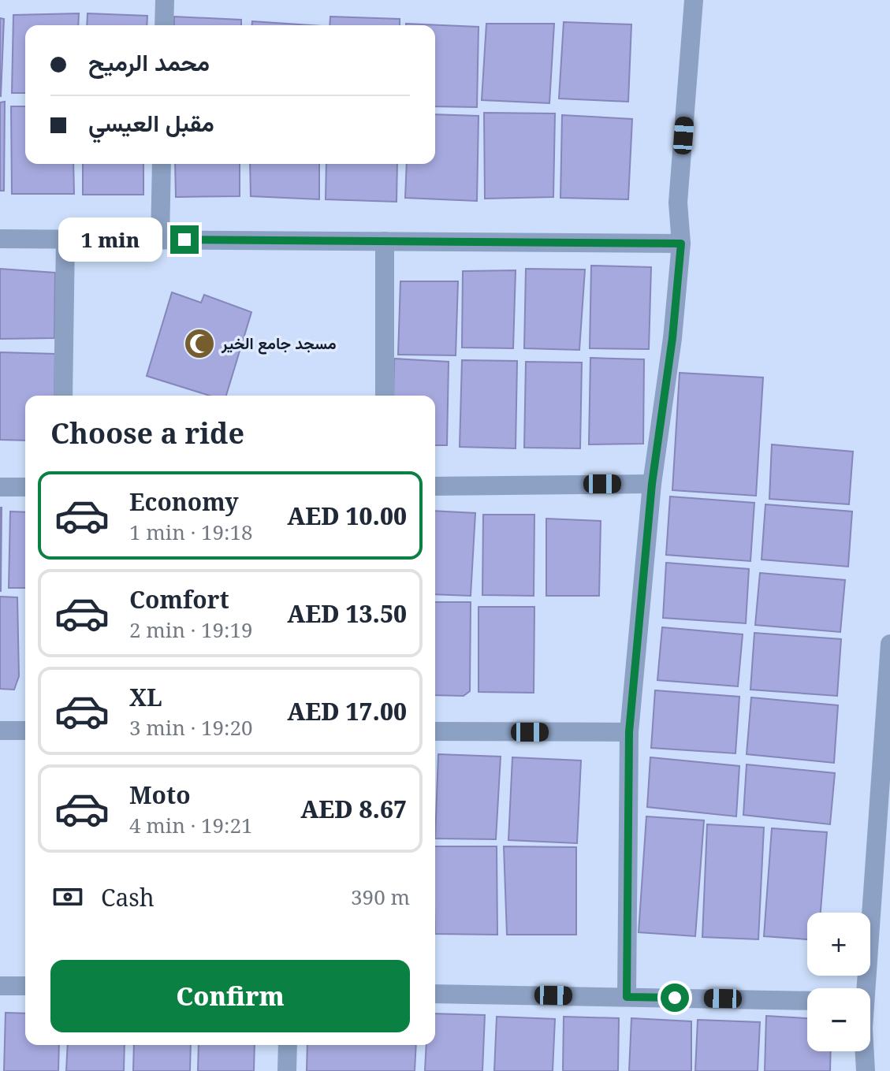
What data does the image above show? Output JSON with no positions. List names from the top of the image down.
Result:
{
  "places": {
    "mosque": ["مسجد جامع الخير"]
  },
  "page": {
    "banner": ["محمد الرميح", "مقبل العيسي"],
    "bubble": "1 min",
    "heading": "Choose a ride",
    "list": [
      {
        "name": "Economy",
        "note": "1 min · 19:18",
        "value": "AED 10.00"
      },
      {
        "name": "Comfort",
        "note": "2 min · 19:19",
        "value": "AED 13.50"
      },
      {
        "name": "XL",
        "note": "3 min · 19:20",
        "value": "AED 17.00"
      },
      {
        "name": "Moto",
        "note": "4 min · 19:21",
        "value": "AED 8.67"
      }
    ],
    "pay": ["Cash", "390 m"],
    "map_buttons": ["+", "−"],
    "buttons": "Confirm"
  }
}
